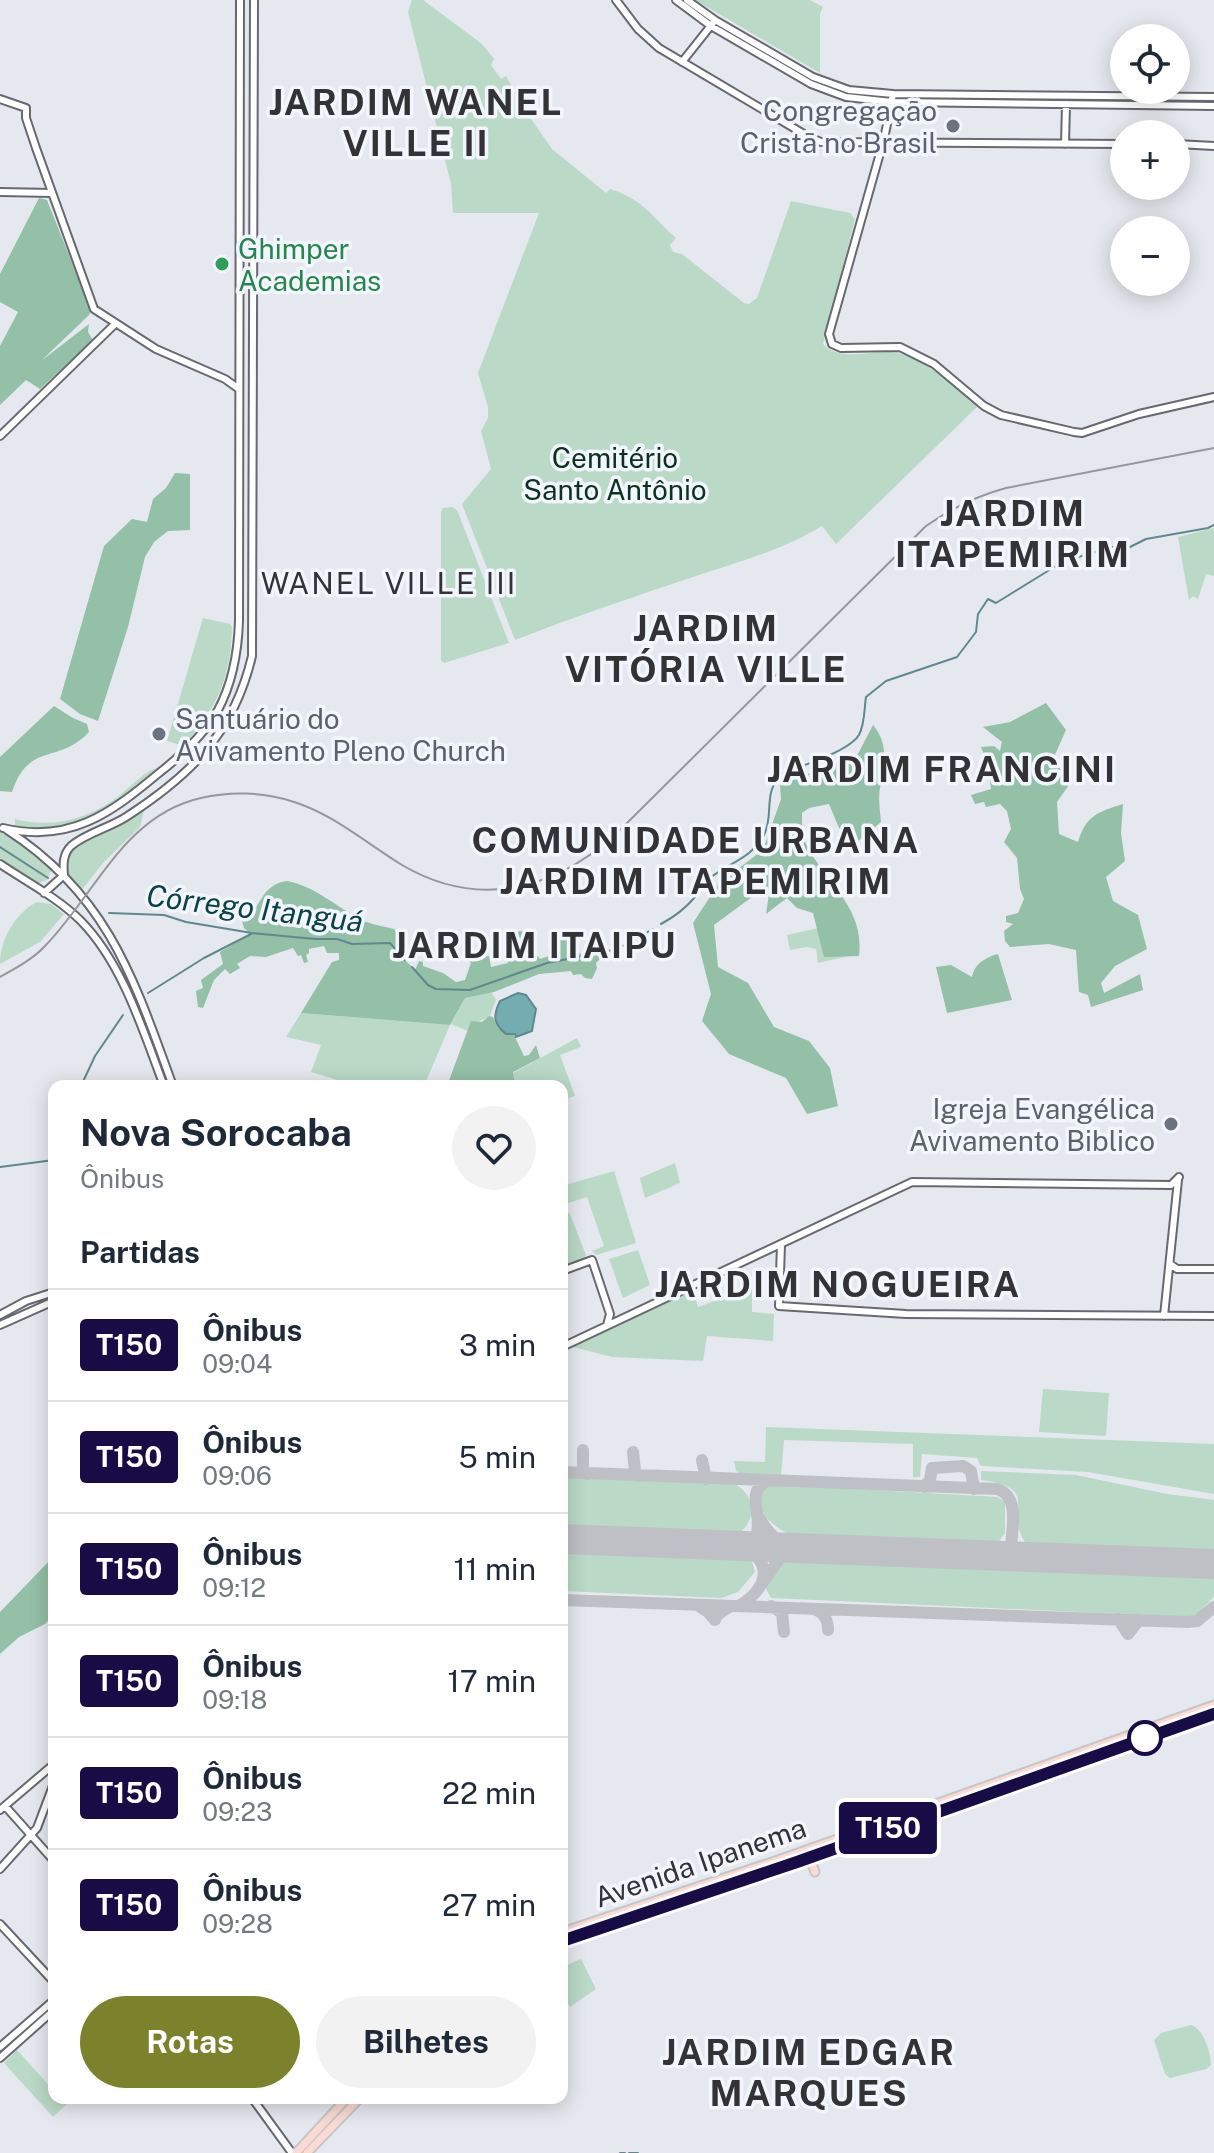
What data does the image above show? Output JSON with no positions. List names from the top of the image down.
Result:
{
  "streets": {
    "main road": ["Avenida Ipanema"]
  },
  "districts": [
    "JARDIM WANEL VILLE II",
    "JARDIM ITAPEMIRIM",
    "WANEL VILLE III",
    "JARDIM VITÓRIA VILLE",
    "JARDIM FRANCINI",
    "COMUNIDADE URBANA JARDIM ITAPEMIRIM",
    "JARDIM ITAIPU",
    "JARDIM NOGUEIRA",
    "JARDIM EDGAR MARQUES"
  ],
  "water": ["Córrego Itanguá"],
  "parks": ["Cemitério Santo Antônio"],
  "places": [
    "Congregação Cristã no Brasil",
    "Ghimper Academias",
    "Santuário do Avivamento Pleno Church",
    "Igreja Evangélica Avivamento Biblico"
  ],
  "lines": ["bus line T150"],
  "page": {
    "on_map": "T150",
    "map_buttons": ["+", "−"],
    "heading": [
      ["Nova Sorocaba", "Ônibus"],
      "Partidas"
    ],
    "list": [
      {
        "mark": "T150",
        "name": "Ônibus",
        "note": "09:04",
        "value": "3 min"
      },
      {
        "mark": "T150",
        "name": "Ônibus",
        "note": "09:06",
        "value": "5 min"
      },
      {
        "mark": "T150",
        "name": "Ônibus",
        "note": "09:12",
        "value": "11 min"
      },
      {
        "mark": "T150",
        "name": "Ônibus",
        "note": "09:18",
        "value": "17 min"
      },
      {
        "mark": "T150",
        "name": "Ônibus",
        "note": "09:23",
        "value": "22 min"
      },
      {
        "mark": "T150",
        "name": "Ônibus",
        "note": "09:28",
        "value": "27 min"
      }
    ],
    "buttons": ["Rotas", "Bilhetes"]
  }
}
